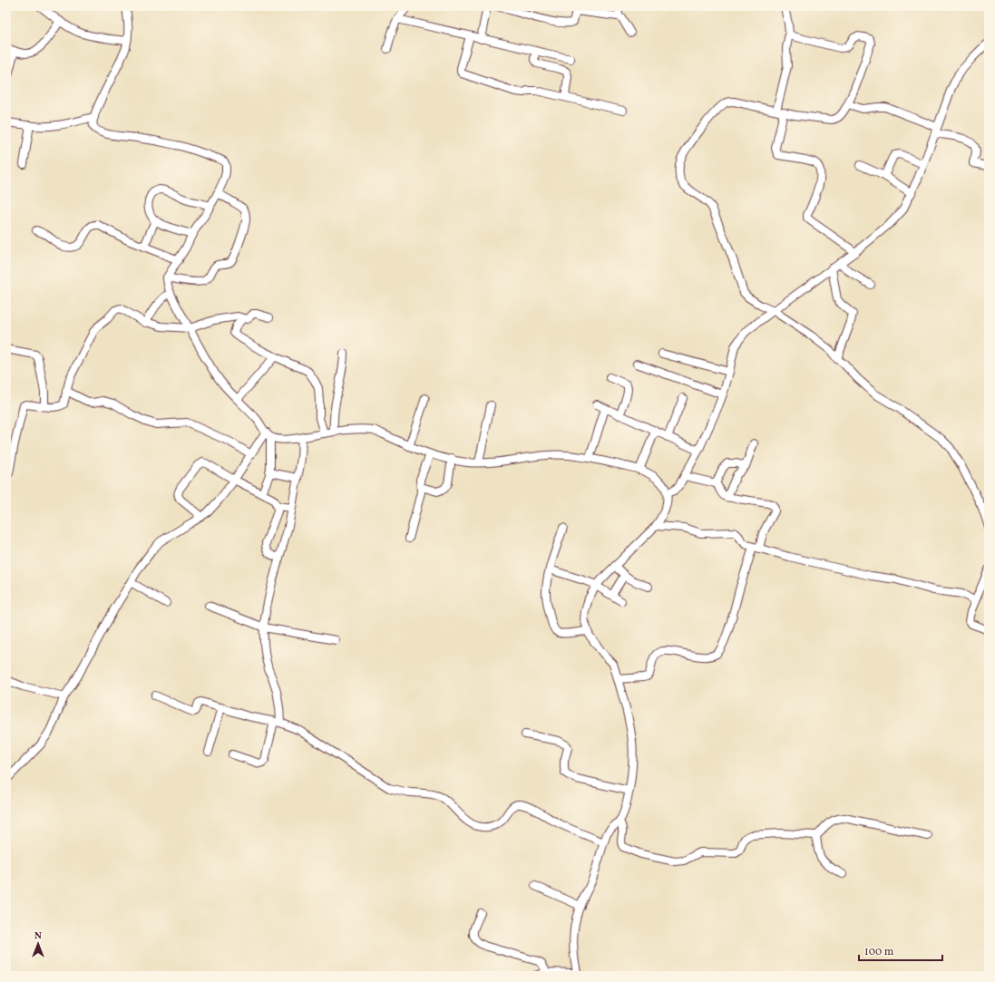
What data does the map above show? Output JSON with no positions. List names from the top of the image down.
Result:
{
  "scale_bar": "100 m",
  "north": "top"
}
